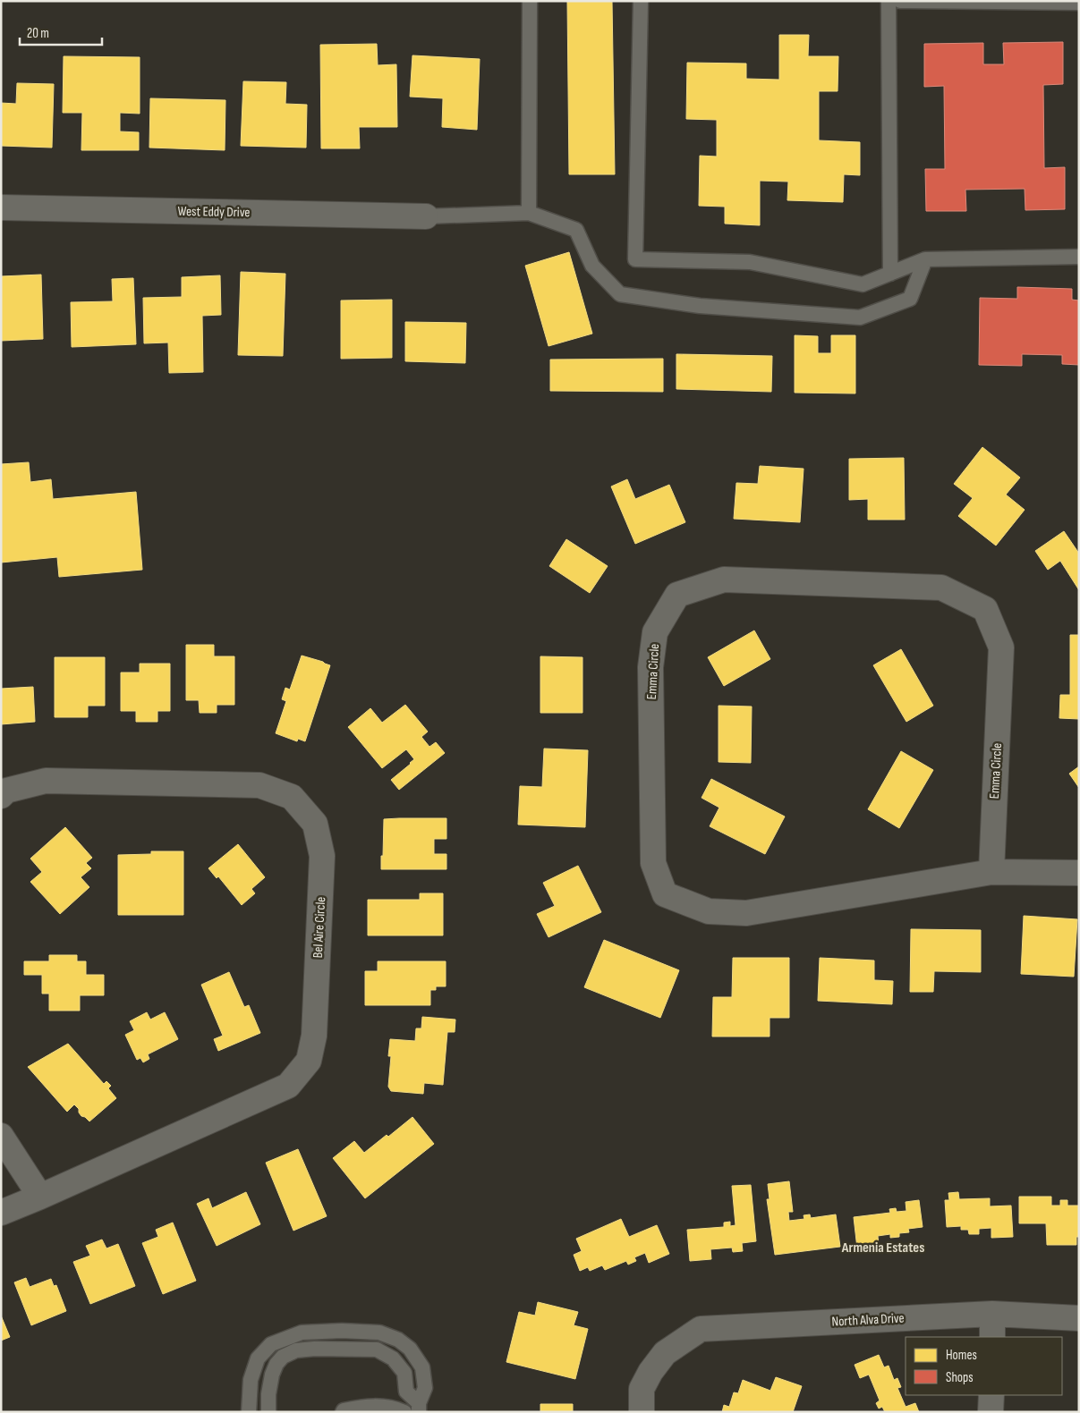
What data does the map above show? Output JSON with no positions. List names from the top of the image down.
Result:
{
  "streets": {
    "street": [
      "West Eddy Drive",
      "Emma Circle",
      "Bel Aire Circle",
      "North Alva Drive"
    ]
  },
  "districts": ["Armenia Estates"],
  "legend": ["Homes", "Shops"],
  "scale_bar": "20 m"
}
